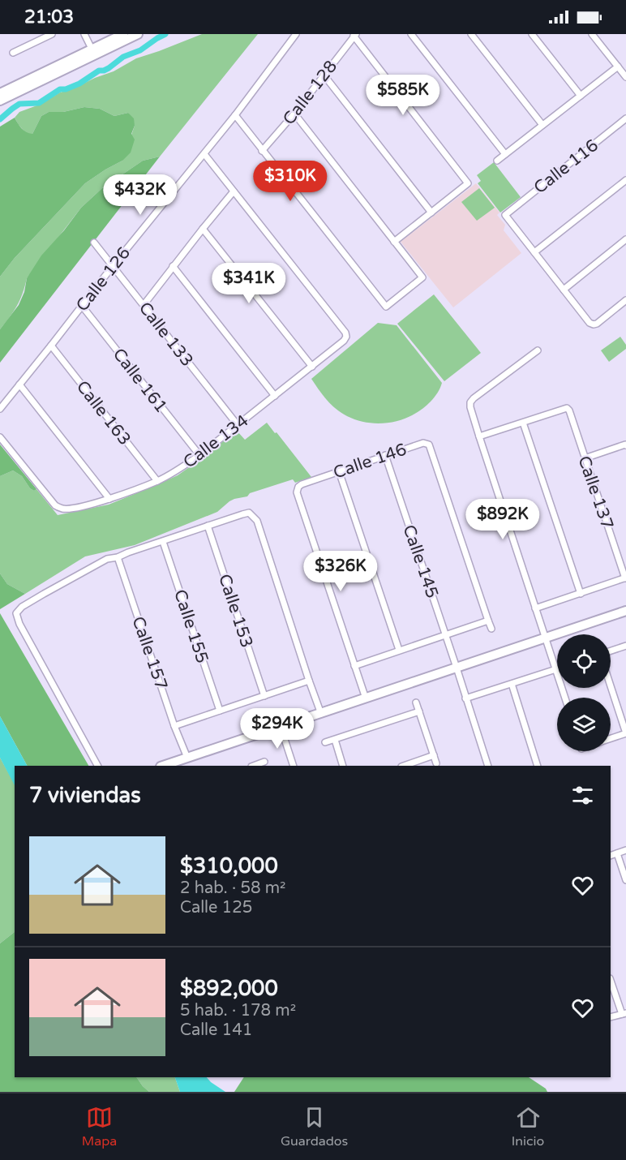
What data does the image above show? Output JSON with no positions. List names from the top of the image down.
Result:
{
  "streets": {
    "street": [
      "Calle 128",
      "Calle 116",
      "Calle 126",
      "Calle 133",
      "Calle 161",
      "Calle 163",
      "Calle 134",
      "Calle 146",
      "Calle 137",
      "Calle 145",
      "Calle 153",
      "Calle 155",
      "Calle 157"
    ]
  },
  "crossings": [
    ["Calle 126", "Calle 133"],
    ["Calle 126", "Calle 161"],
    ["Calle 126", "Calle 163"],
    ["Calle 133", "Calle 134"],
    ["Calle 161", "Calle 134"],
    ["Calle 163", "Calle 134"],
    ["Calle 146", "Calle 145"]
  ],
  "page": {
    "status": "21:03",
    "price": [
      "$585K",
      "$310K",
      "$432K",
      "$341K",
      "$892K",
      "$326K",
      "$294K"
    ],
    "heading": "7 viviendas",
    "list": [
      {
        "name": "$310,000",
        "note": "2 hab. · 58 m² · Calle 125"
      },
      {
        "name": "$892,000",
        "note": "5 hab. · 178 m² · Calle 141"
      }
    ],
    "tabs": ["Mapa", "Guardados", "Inicio"]
  }
}
